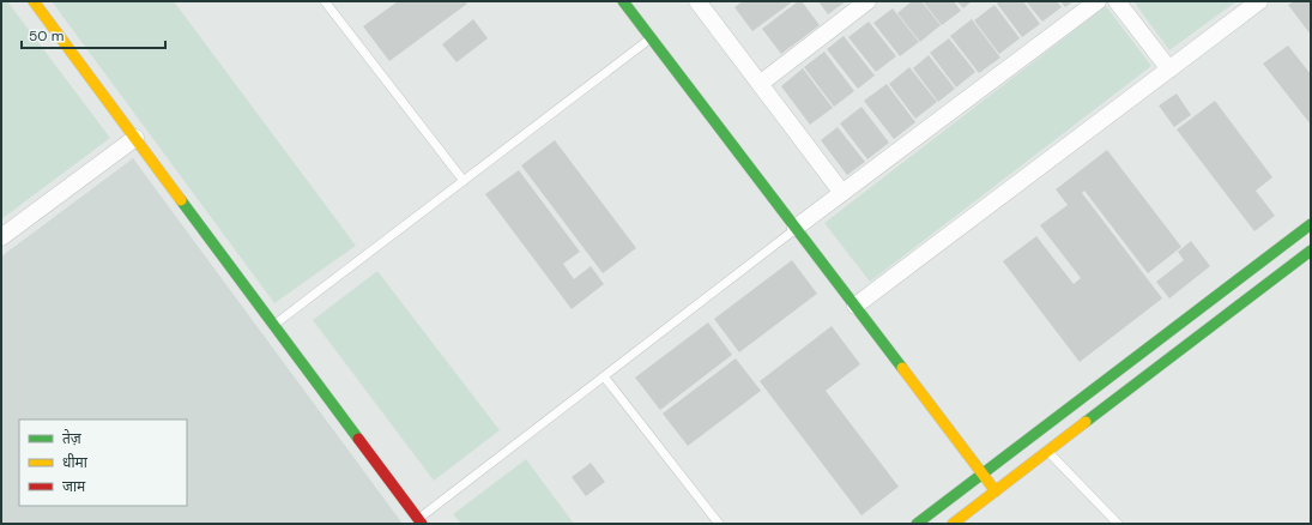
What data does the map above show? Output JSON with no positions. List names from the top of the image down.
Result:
{
  "legend": ["तेज़", "धीमा", "जाम"],
  "scale_bar": "50 m"
}
